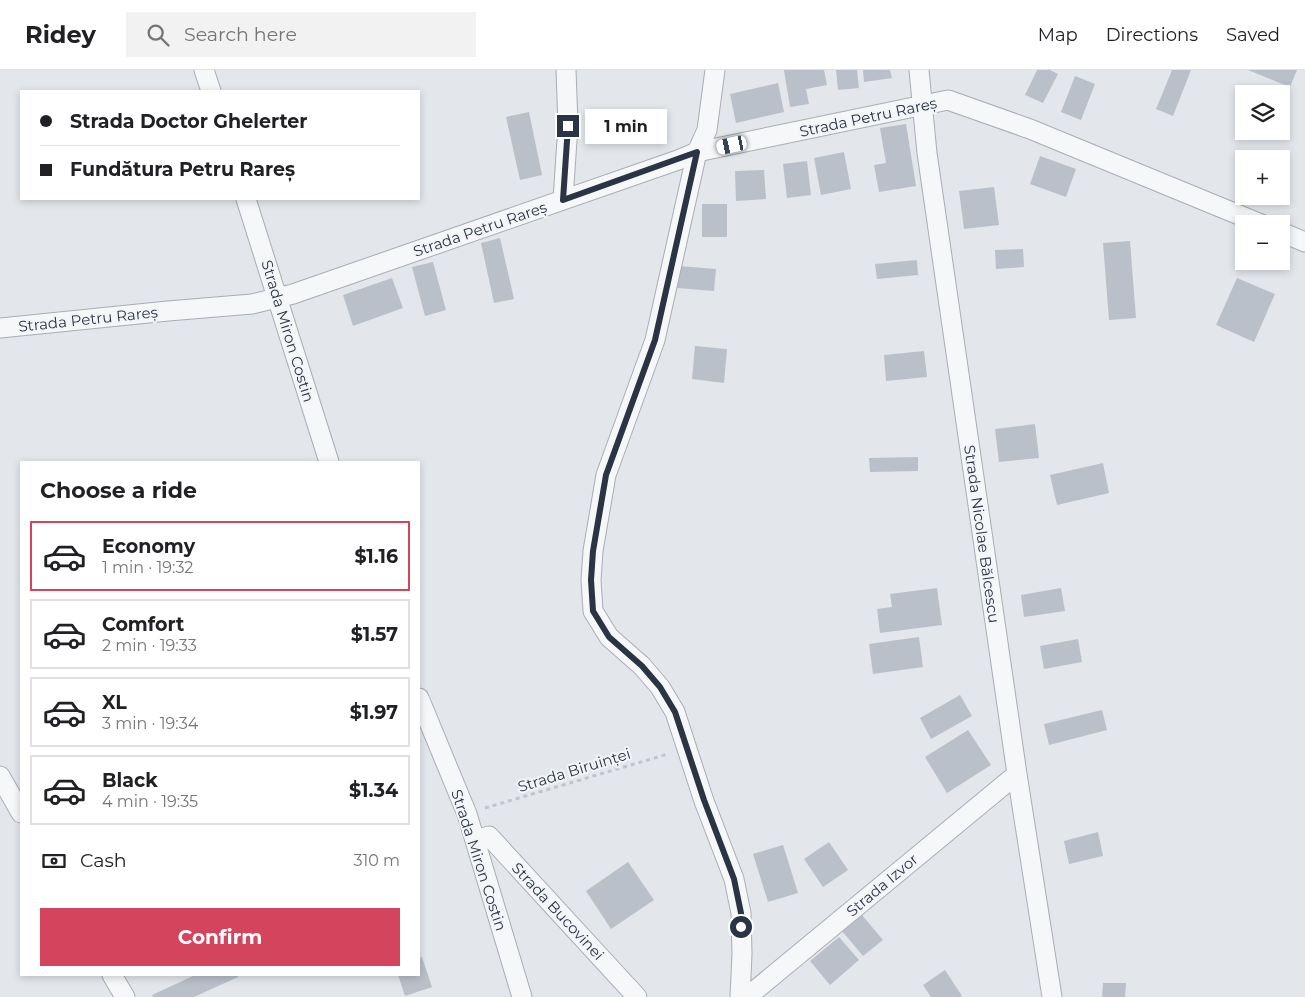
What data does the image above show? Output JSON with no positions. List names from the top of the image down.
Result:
{
  "streets": {
    "street": [
      "Strada Petru Rareș",
      "Strada Miron Costin",
      "Strada Nicolae Bălcescu",
      "Strada Izvor",
      "Strada Bucovinei"
    ],
    "path": ["Strada Biruinței"]
  },
  "crossings": [
    ["Strada Petru Rareș", "Strada Miron Costin"],
    ["Strada Petru Rareș", "Strada Nicolae Bălcescu"],
    ["Strada Miron Costin", "Strada Biruinței"],
    ["Strada Miron Costin", "Strada Bucovinei"],
    ["Strada Nicolae Bălcescu", "Strada Izvor"]
  ],
  "page": {
    "header": "Ridey",
    "search": "Search here",
    "nav": ["Map", "Directions", "Saved"],
    "map_buttons": ["+", "−"],
    "banner": ["Strada Doctor Ghelerter", "Fundătura Petru Rareș"],
    "bubble": "1 min",
    "heading": "Choose a ride",
    "list": [
      {
        "name": "Economy",
        "note": "1 min · 19:32",
        "value": "$1.16"
      },
      {
        "name": "Comfort",
        "note": "2 min · 19:33",
        "value": "$1.57"
      },
      {
        "name": "XL",
        "note": "3 min · 19:34",
        "value": "$1.97"
      },
      {
        "name": "Black",
        "note": "4 min · 19:35",
        "value": "$1.34"
      }
    ],
    "pay": ["Cash", "310 m"],
    "buttons": "Confirm"
  }
}
